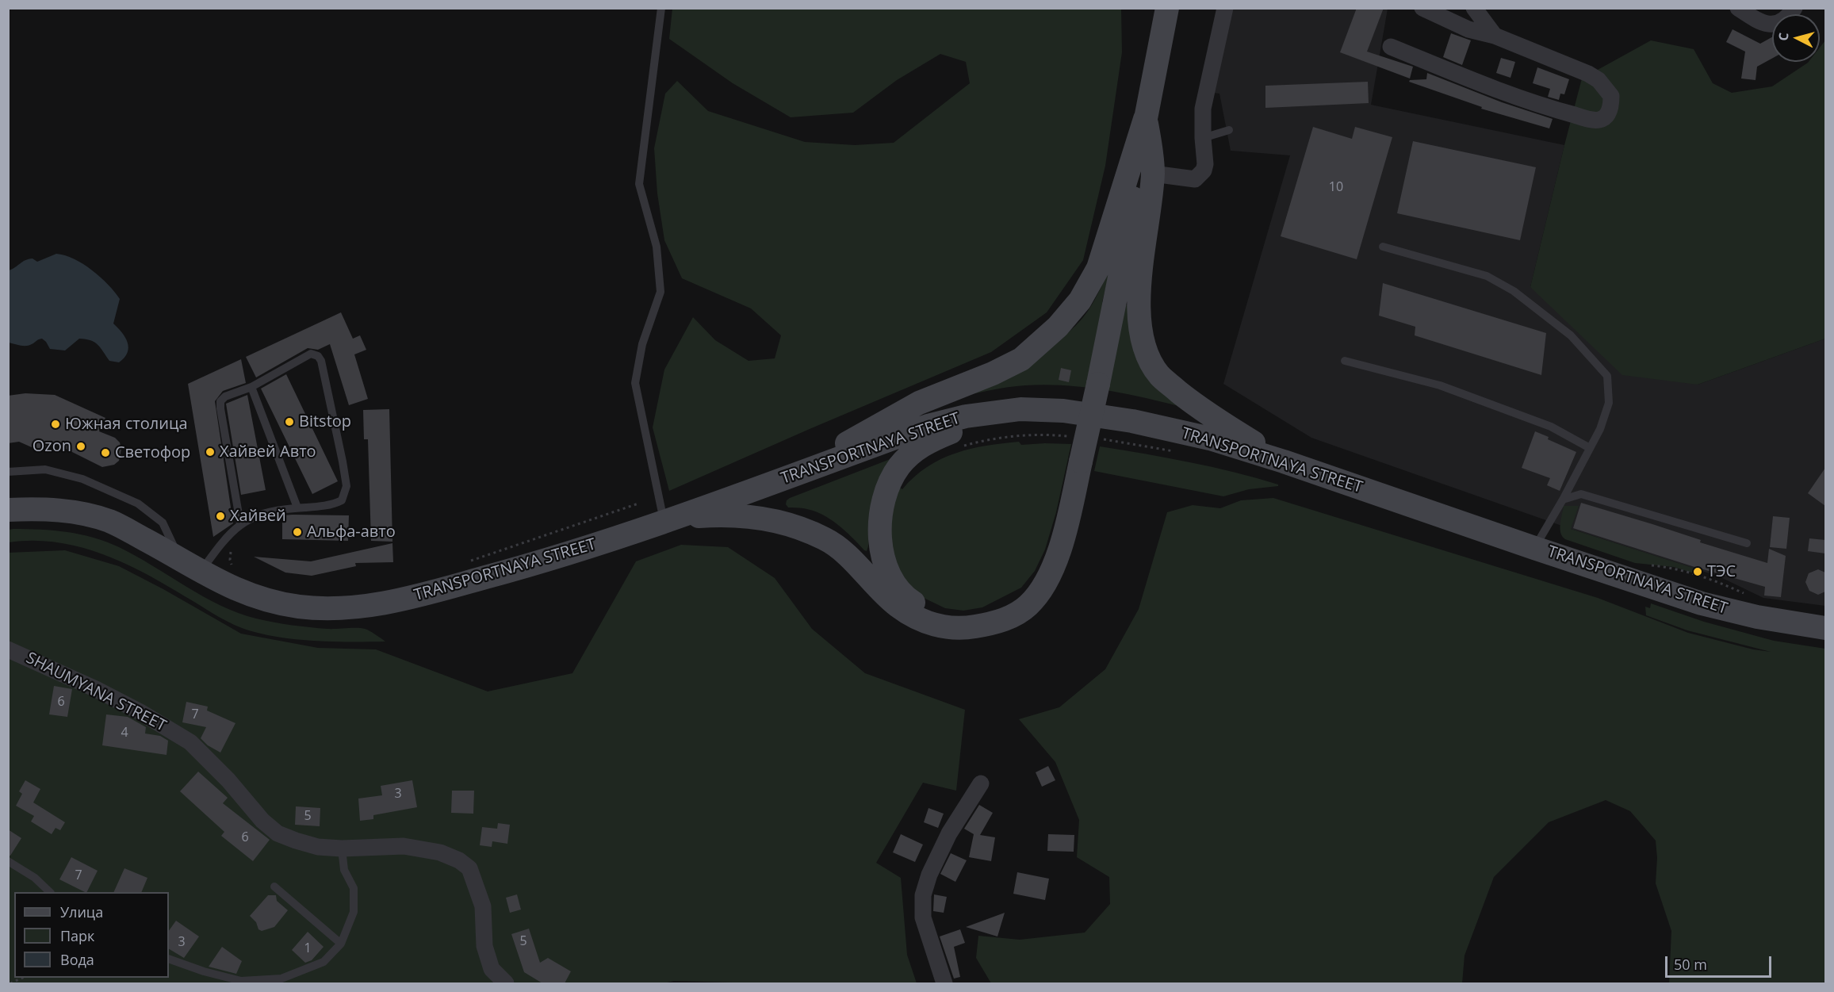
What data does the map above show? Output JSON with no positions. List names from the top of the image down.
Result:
{
  "streets": {
    "main road": ["TRANSPORTNAYA STREET"],
    "street": ["SHAUMYANA STREET"]
  },
  "places": [
    "Bitstop",
    "Южная столица",
    "Ozon",
    "Хайвей Авто",
    "Светофор",
    "Хайвей",
    "Альфа-авто",
    "ТЭС"
  ],
  "house_numbers": [
    "10",
    "6",
    "7",
    "4",
    "3",
    "5",
    "6",
    "7",
    "5",
    "3",
    "1"
  ],
  "legend": ["Улица", "Парк", "Вода"],
  "scale_bar": "50 m",
  "north": "left"
}
